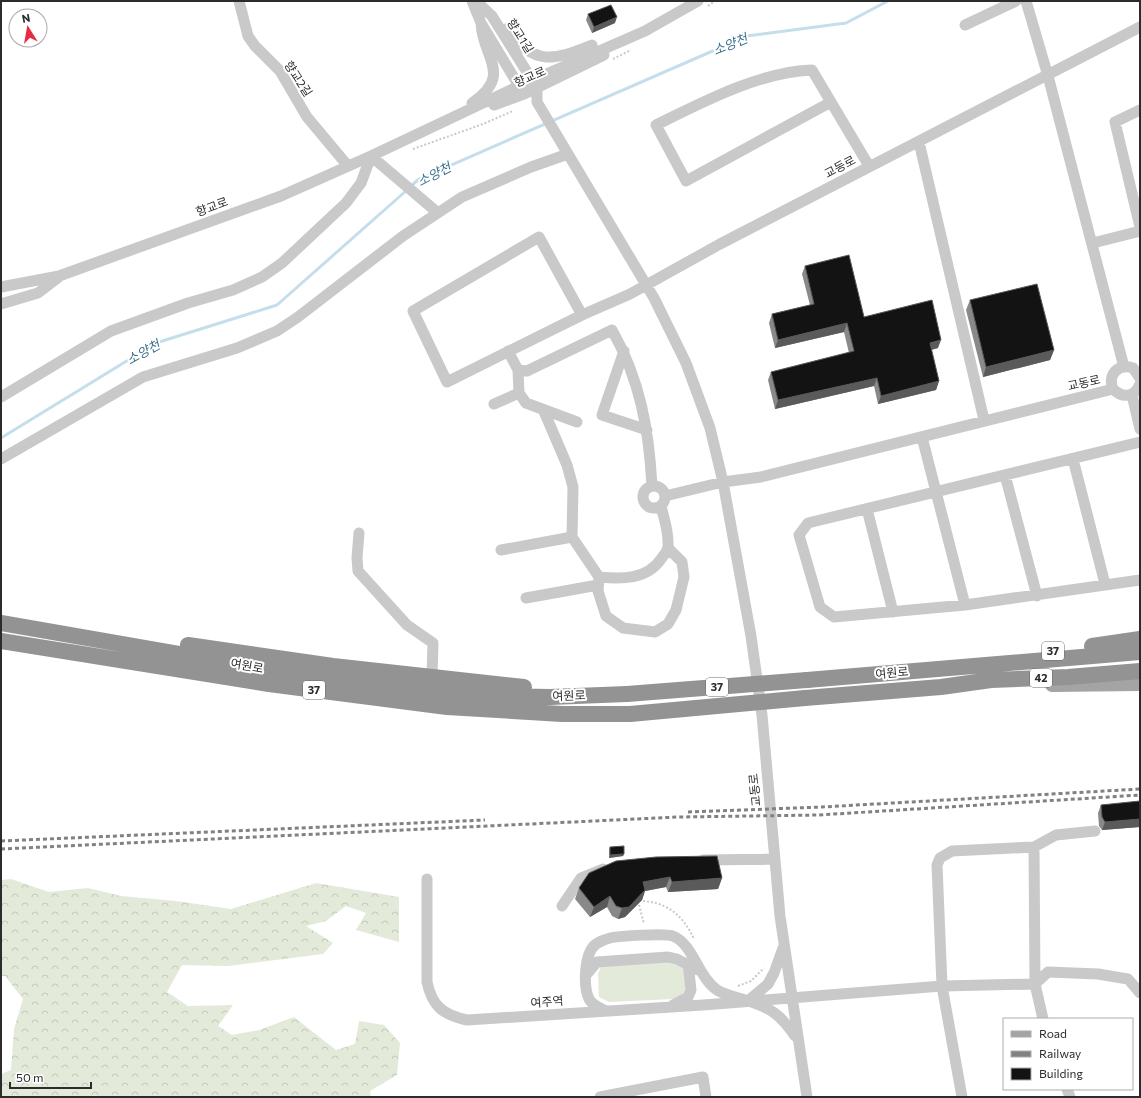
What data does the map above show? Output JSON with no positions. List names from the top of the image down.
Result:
{
  "streets": {
    "highway": ["37", "여원로", "42"],
    "street": [
      "향교1길",
      "향교로",
      "향교2길",
      "교동로",
      "여주역"
    ]
  },
  "crossings": [
    ["향교1길", "향교로"],
    ["향교로", "향교2길"],
    ["교동로", "여주역"],
    ["37", "여원로"]
  ],
  "water": ["소양천"],
  "legend": ["Road", "Railway", "Building"],
  "scale_bar": "50 m",
  "north": "top"
}
